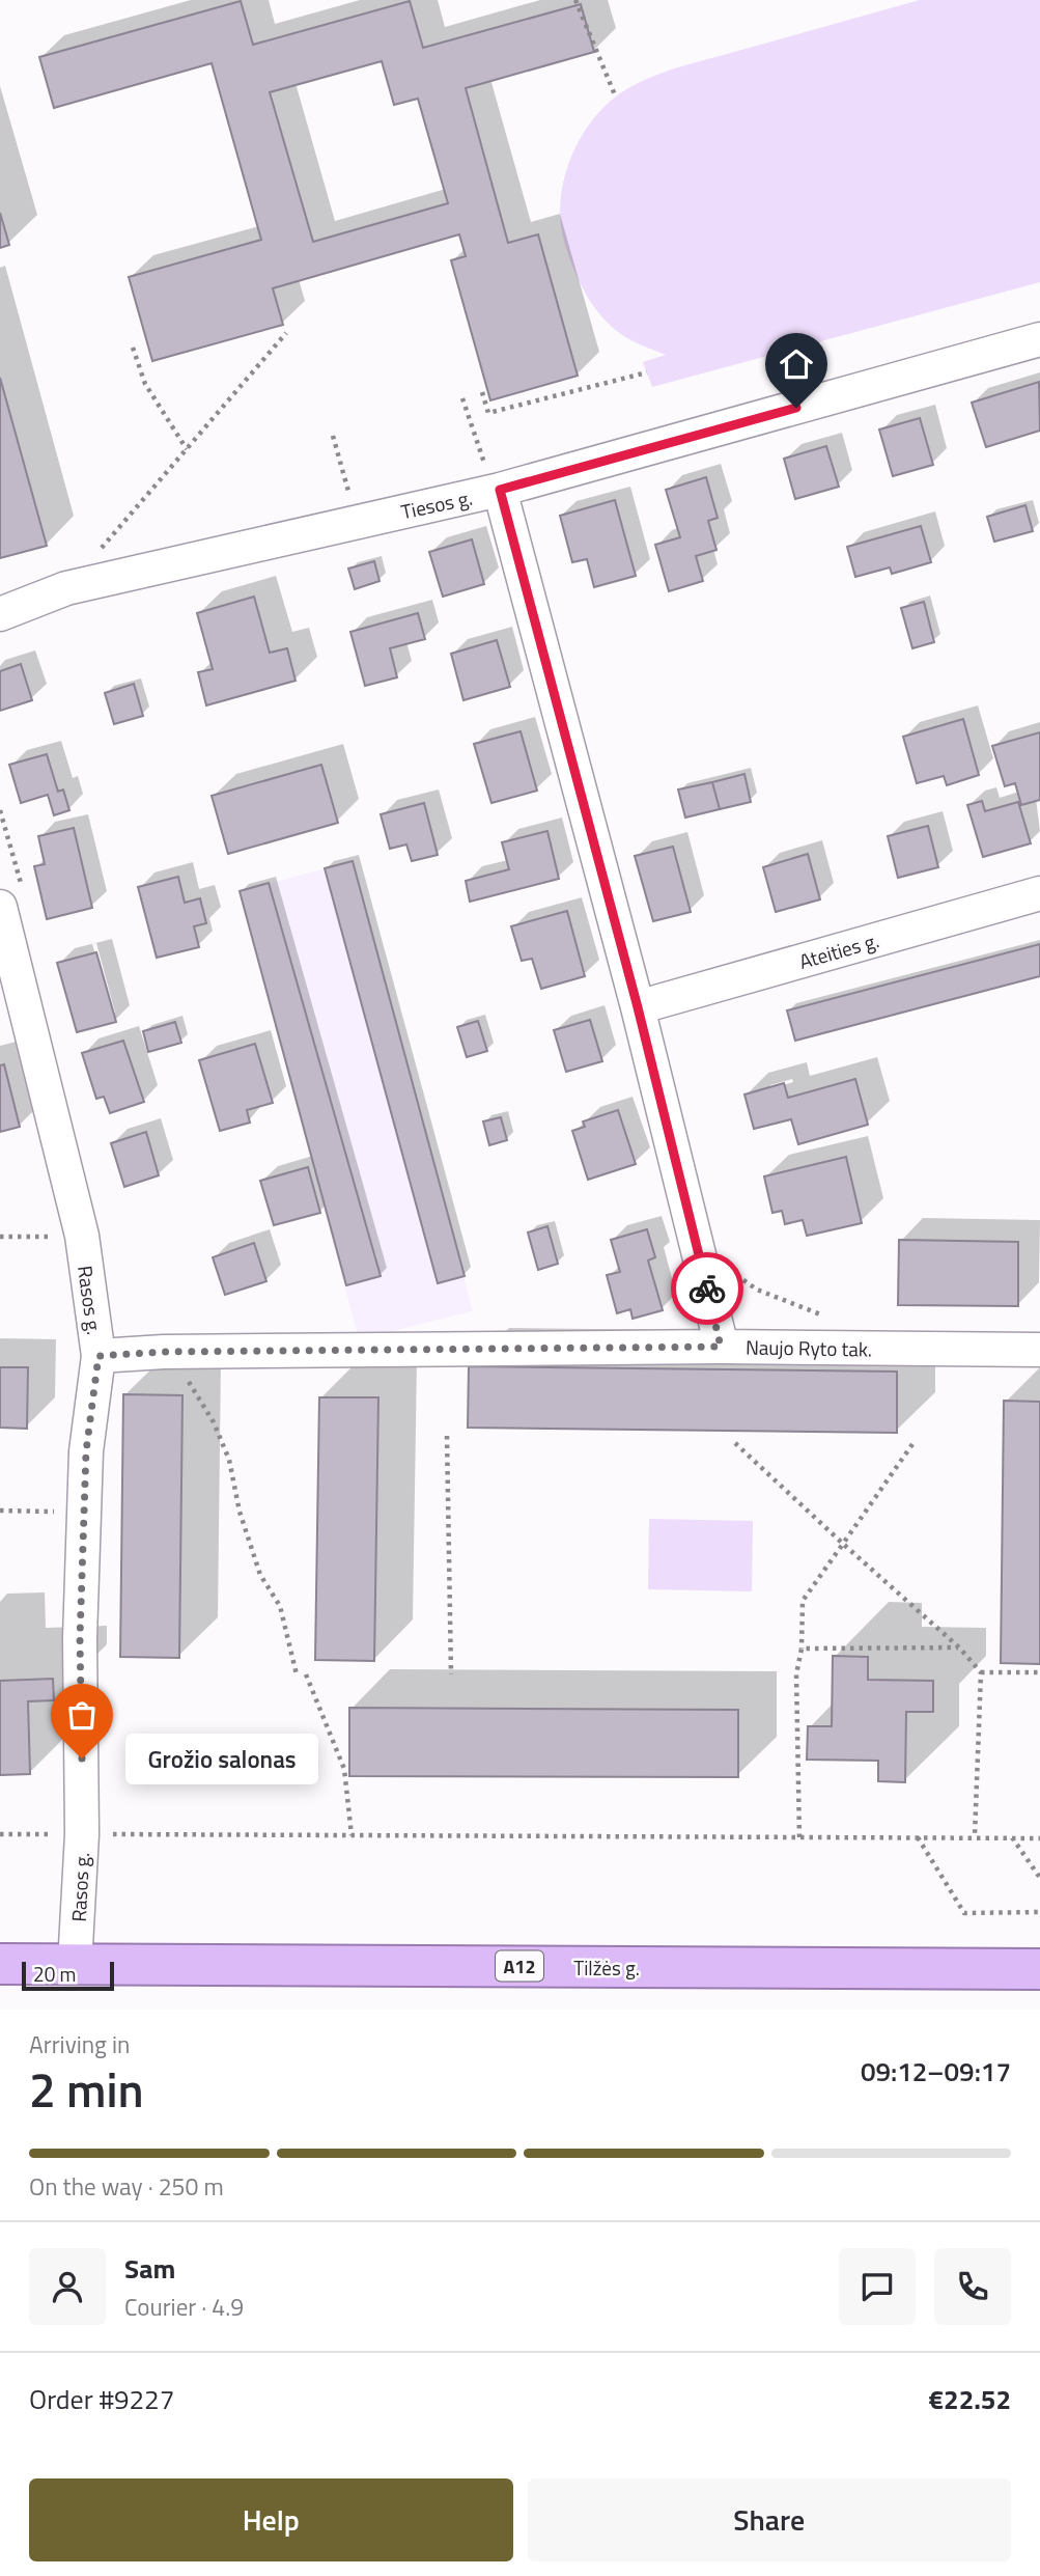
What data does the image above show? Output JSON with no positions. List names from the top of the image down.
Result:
{
  "streets": {
    "highway": ["A12", "Tilžės g."],
    "street": [
      "Tiesos g.",
      "Ateities g.",
      "Rasos g.",
      "Naujo Ryto tak."
    ]
  },
  "crossings": [
    ["Rasos g.", "Naujo Ryto tak."],
    ["Rasos g.", "Tilžės g."]
  ],
  "places": ["Grožio salonas"],
  "scale_bar": "20 m",
  "page": {
    "bubble": "Grožio salonas",
    "scale": "20 m",
    "heading": ["2 min", "Arriving in", "09:12–09:17"],
    "panel": [
      "Sam",
      "Courier · 4.9",
      "Order #9227",
      "€22.52"
    ],
    "bar": "On the way · 250 m",
    "buttons": ["Help", "Share"]
  }
}
